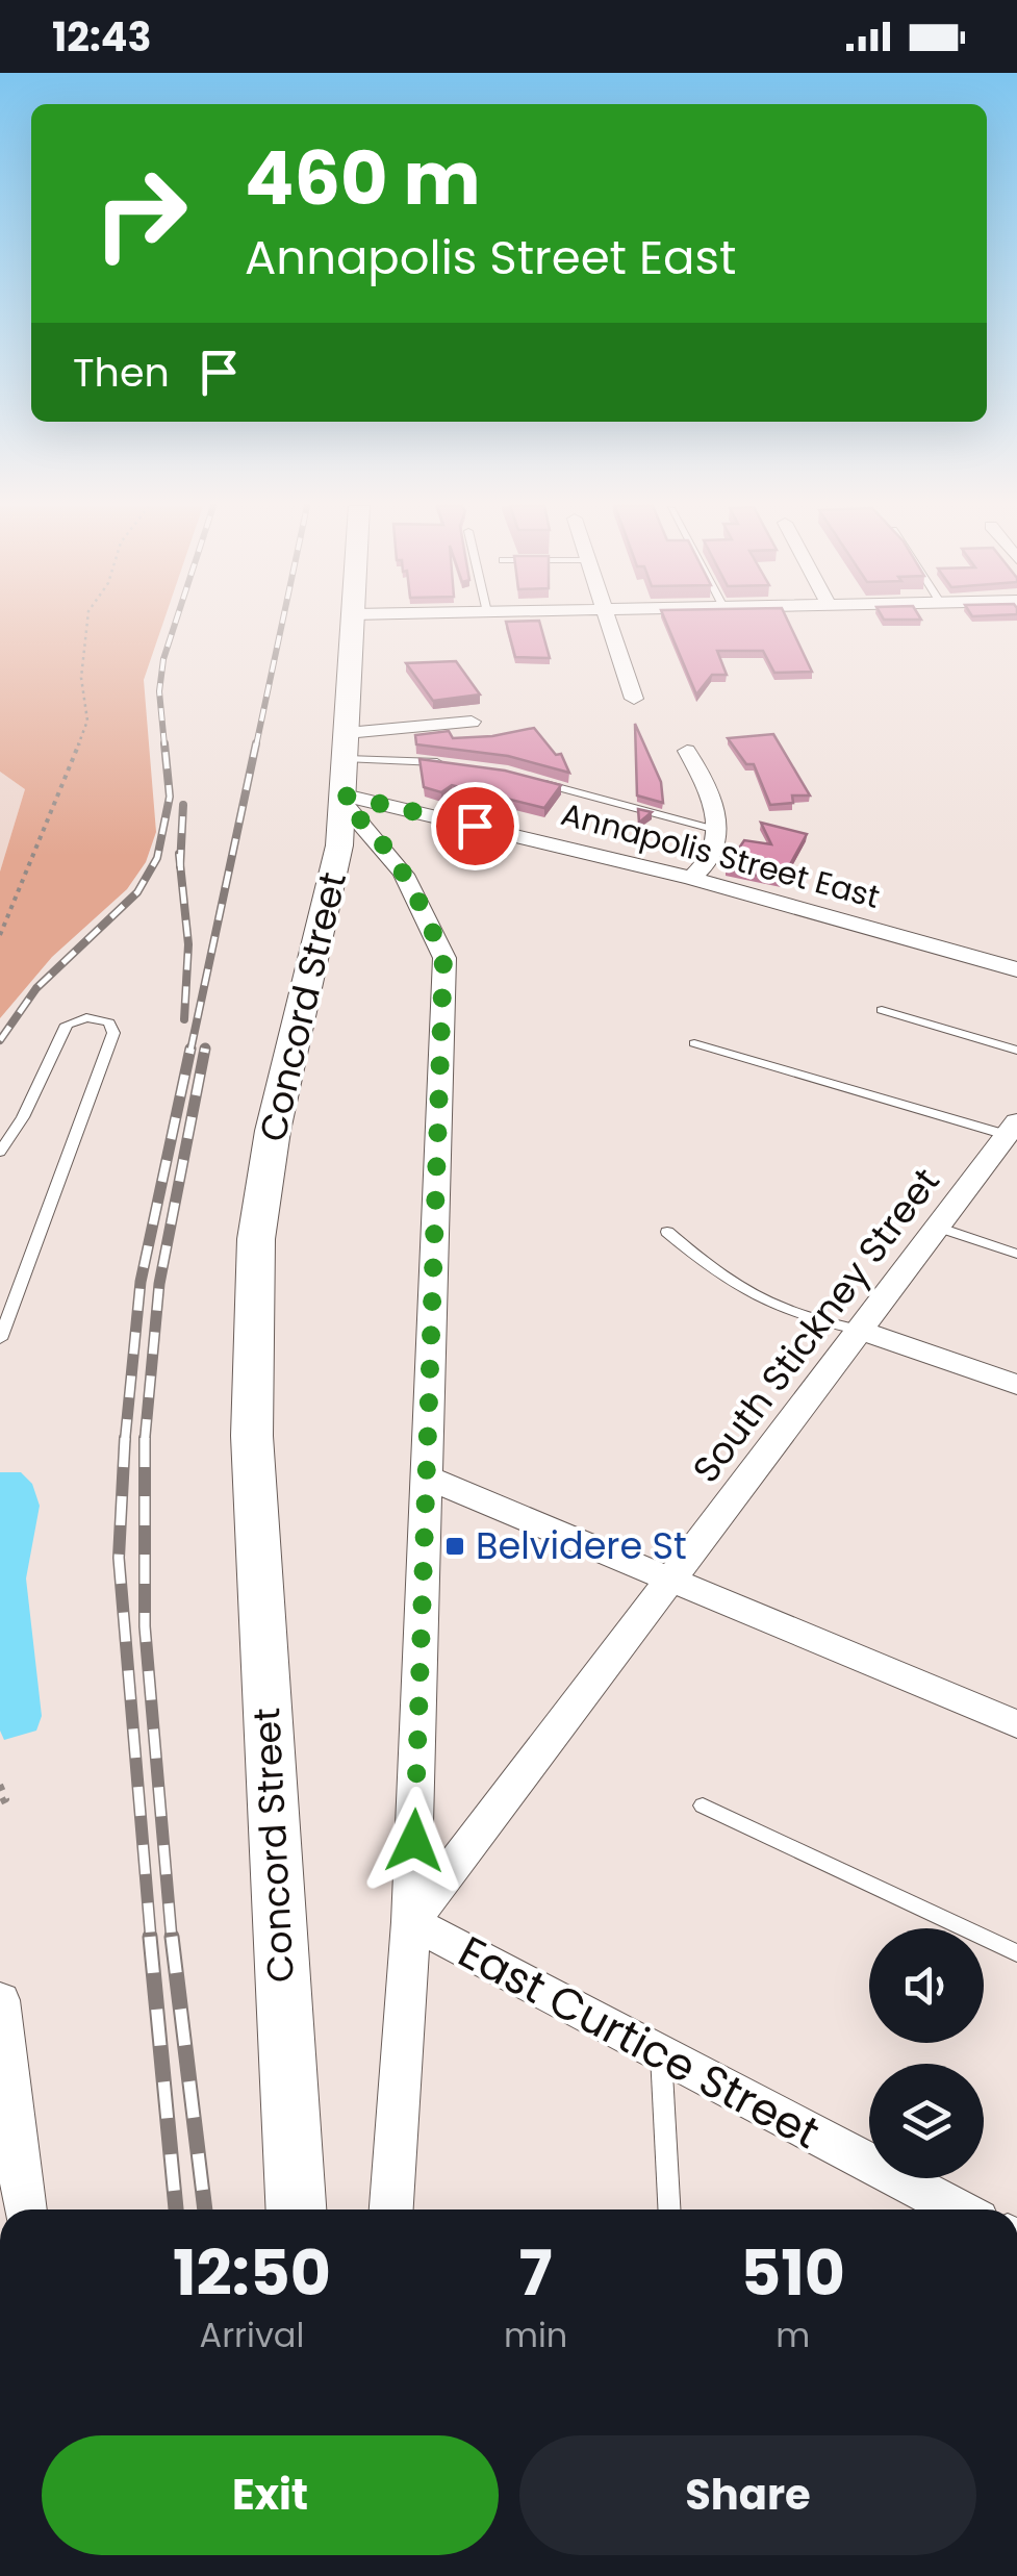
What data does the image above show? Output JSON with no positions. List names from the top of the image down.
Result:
{
  "streets": {
    "main road": ["Concord Street"],
    "street": ["Annapolis Street East", "South Stickney Street", "East Curtice Street"]
  },
  "crossings": [
    ["Annapolis Street East", "Concord Street"],
    ["Concord Street", "South Stickney Street"],
    ["Concord Street", "East Curtice Street"],
    ["South Stickney Street", "East Curtice Street"]
  ],
  "places": {
    "transit": ["Belvidere St"]
  },
  "page": {
    "status": "12:43",
    "turn": ["460 m", "Annapolis Street East"],
    "then": "Then",
    "eta": [
      "12:50",
      "Arrival",
      "7",
      "min",
      "510",
      "m"
    ],
    "buttons": ["Exit", "Share"]
  }
}
